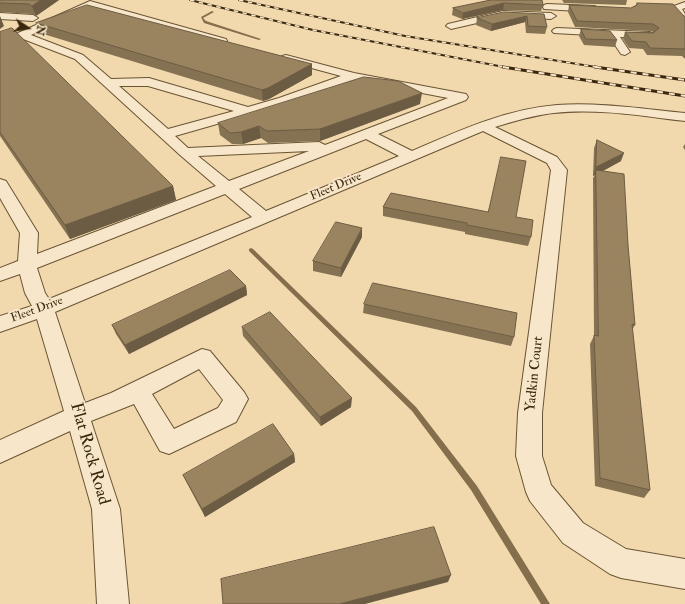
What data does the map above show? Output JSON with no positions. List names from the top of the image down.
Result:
{
  "streets": {
    "street": ["Fleet Drive", "Yadkin Court", "Flat Rock Road"]
  },
  "crossings": [
    ["Fleet Drive", "Yadkin Court"],
    ["Fleet Drive", "Flat Rock Road"]
  ],
  "north": "right"
}
